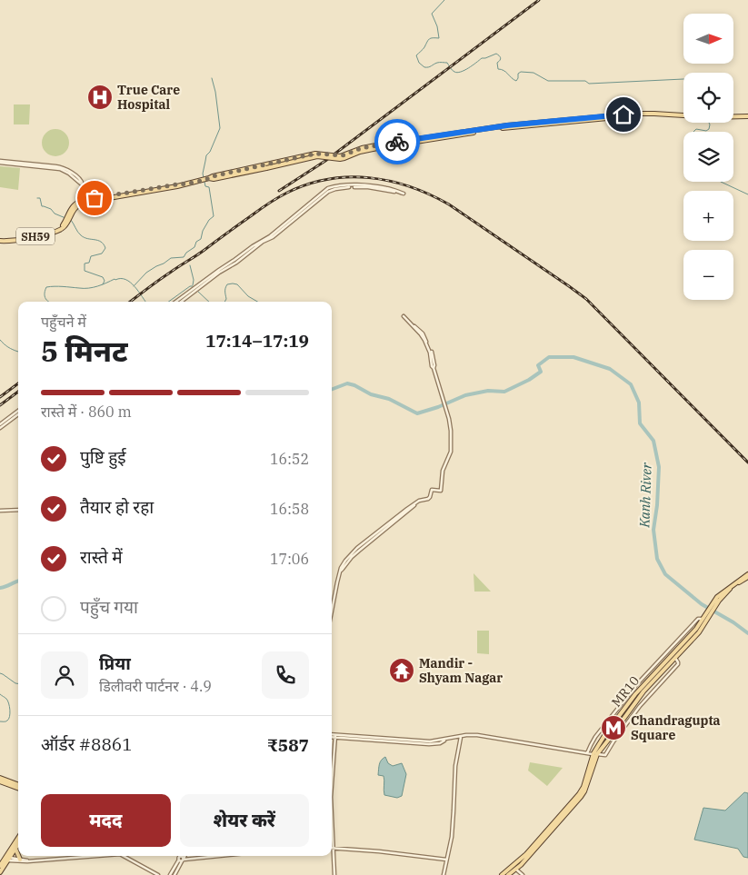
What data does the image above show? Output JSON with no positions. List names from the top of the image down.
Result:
{
  "streets": {
    "main road": ["SH59", "MR10"]
  },
  "water": ["Kanh River"],
  "places": {
    "hospital": ["True Care Hospital"],
    "temple": ["Mandir - Shyam Nagar"],
    "metro station": ["Chandragupta Square"]
  },
  "north": "right",
  "page": {
    "map_buttons": ["+", "−"],
    "heading": ["5 मिनट", "पहुँचने में", "17:14–17:19"],
    "panel": [
      "प्रिया",
      "डिलीवरी पार्टनर · 4.9",
      "ऑर्डर #8861",
      "₹587"
    ],
    "bar": "रास्ते में · 860 m",
    "list": [
      ["पुष्टि हुई", "16:52"],
      ["तैयार हो रहा", "16:58"],
      ["रास्ते में", "17:06"],
      "पहुँच गया"
    ],
    "buttons": ["मदद", "शेयर करें"]
  }
}
